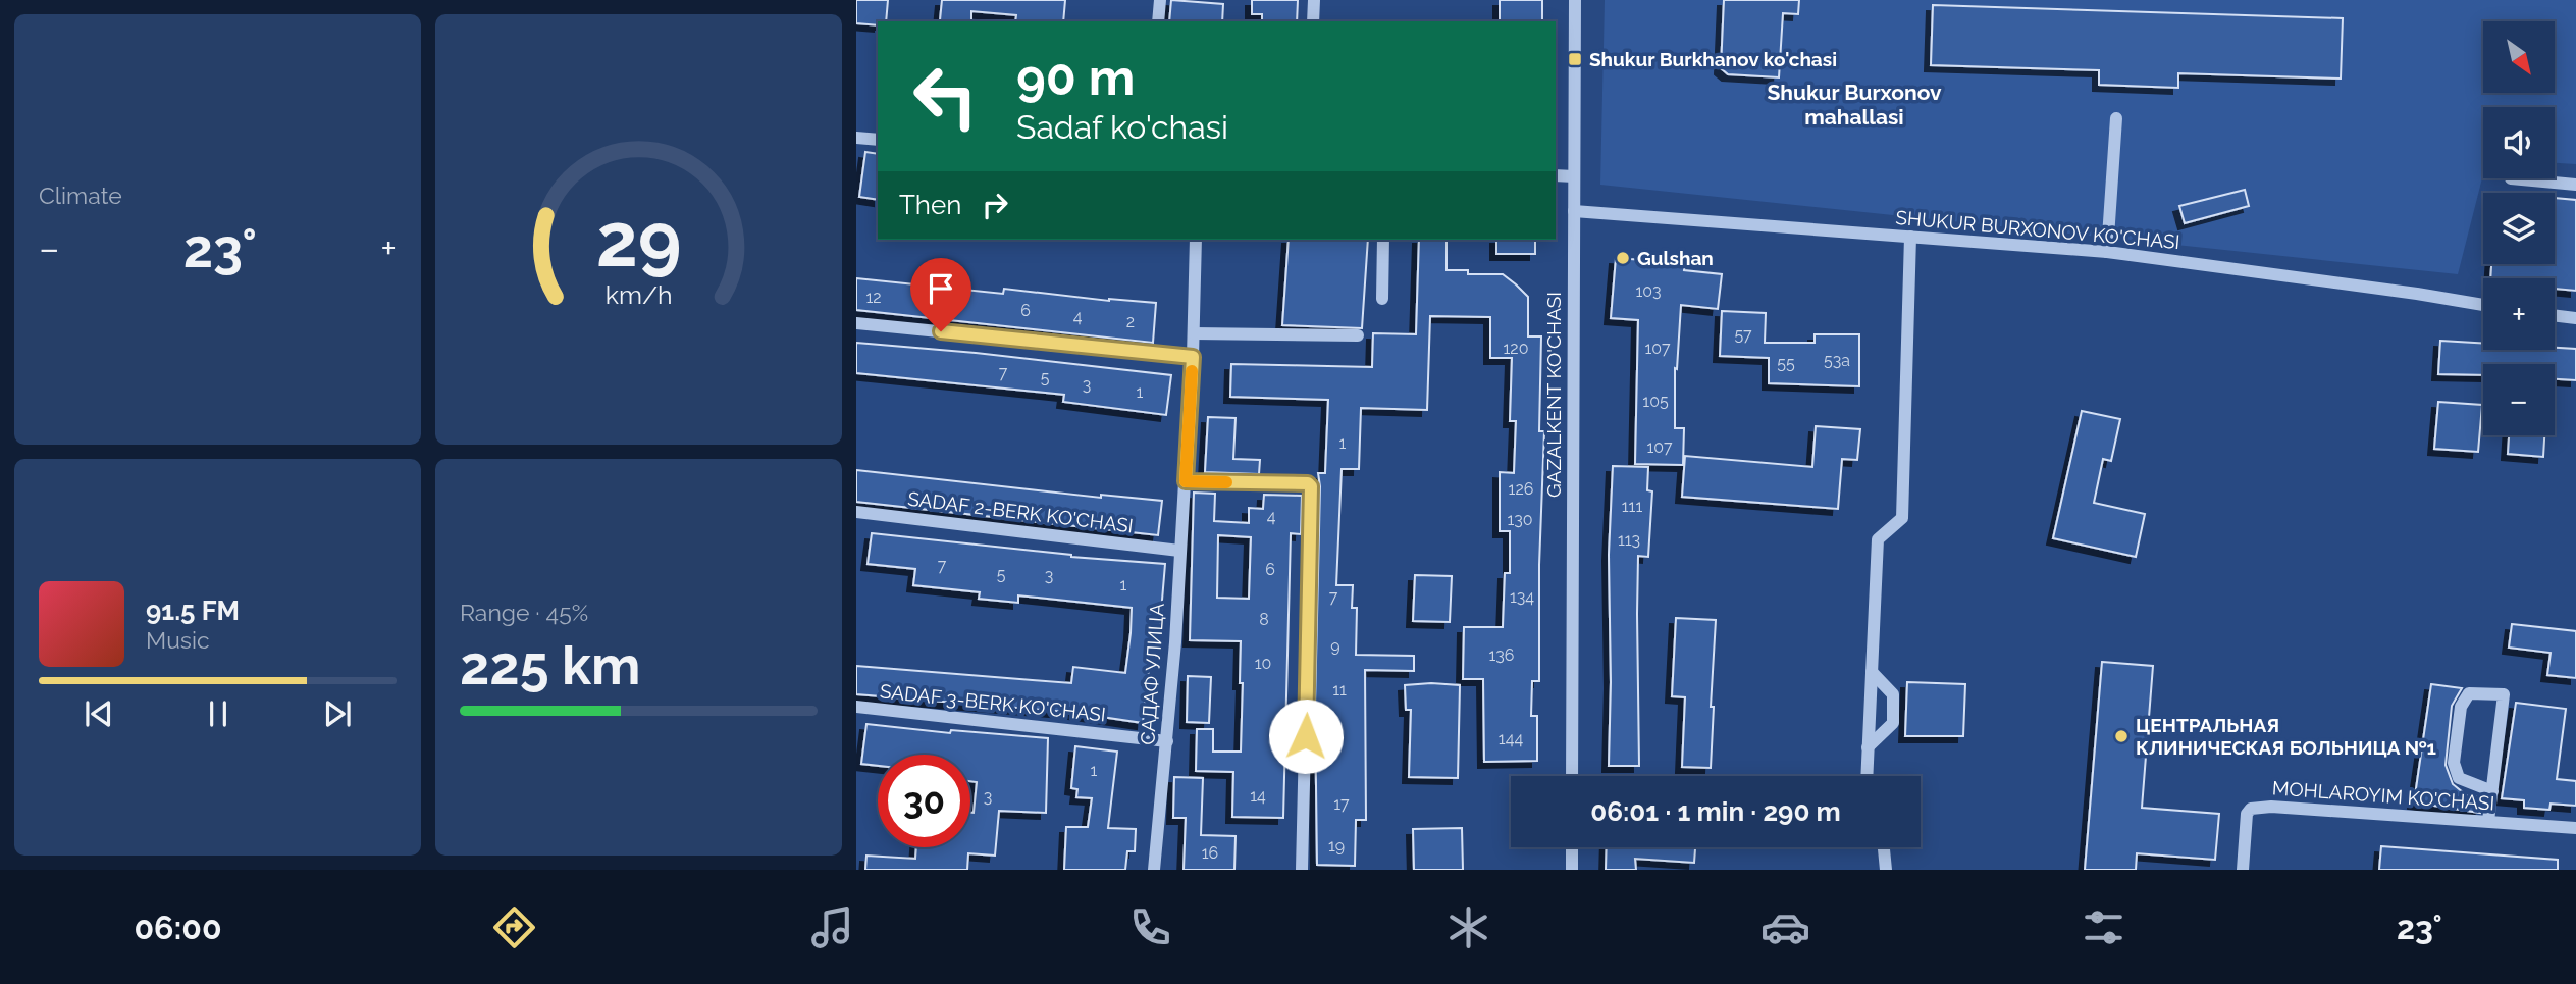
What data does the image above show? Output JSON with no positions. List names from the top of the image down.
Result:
{
  "streets": {
    "street": [
      "SHUKUR BURXONOV KO'CHASI",
      "GAZALKENT KO'CHASI",
      "SADAF 2-BERK KO'CHASI",
      "САДАФ УЛИЦА",
      "SADAF 3-BERK KO'CHASI",
      "MOHLAROYIM KO'CHASI"
    ]
  },
  "crossings": [
    ["SHUKUR BURXONOV KO'CHASI", "GAZALKENT KO'CHASI"],
    ["SADAF 2-BERK KO'CHASI", "САДАФ УЛИЦА"],
    ["САДАФ УЛИЦА", "SADAF 3-BERK KO'CHASI"]
  ],
  "districts": ["Shukur Burxonov mahallasi"],
  "places": {
    "transit": ["Shukur Burkhanov ko'chasi"],
    "other": ["Gulshan", "ЦЕНТРАЛЬНАЯ КЛИНИЧЕСКАЯ БОЛЬНИЦА №1"]
  },
  "house_numbers": [
    "103",
    "12",
    "6",
    "4",
    "2",
    "57",
    "120",
    "107",
    "53а",
    "55",
    "7",
    "5",
    "3",
    "1",
    "105",
    "1",
    "107",
    "126",
    "111",
    "4",
    "130",
    "113",
    "7",
    "6",
    "5",
    "3",
    "1",
    "7",
    "134",
    "8",
    "9",
    "136",
    "10",
    "11",
    "144",
    "1",
    "14",
    "3",
    "17",
    "19",
    "16"
  ],
  "north": "bottom right",
  "page": {
    "tile": [
      "Climate",
      ["Range · 45%", "225 km"]
    ],
    "map_buttons": ["+", "−"],
    "turn": ["90 m", "Sadaf ko'chasi"],
    "then": "Then",
    "heat": ["−", "23°", "+"],
    "song": ["91.5 FM", "Music"],
    "limit": "30",
    "trip": "06:01 · 1 min · 290 m",
    "tabs": ["06:00", "23°"],
    "gauge": ["29", "km/h"]
  }
}
